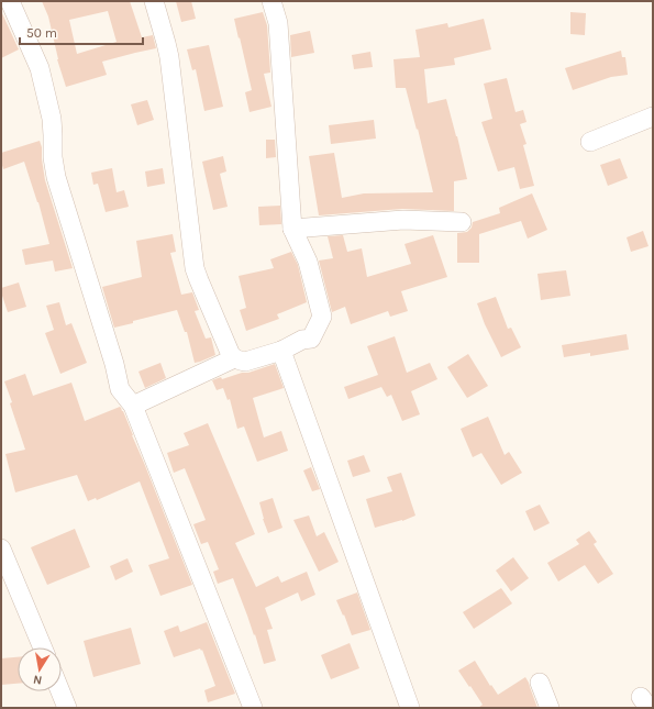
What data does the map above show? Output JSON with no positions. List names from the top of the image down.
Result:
{
  "scale_bar": "50 m",
  "north": "bottom"
}
